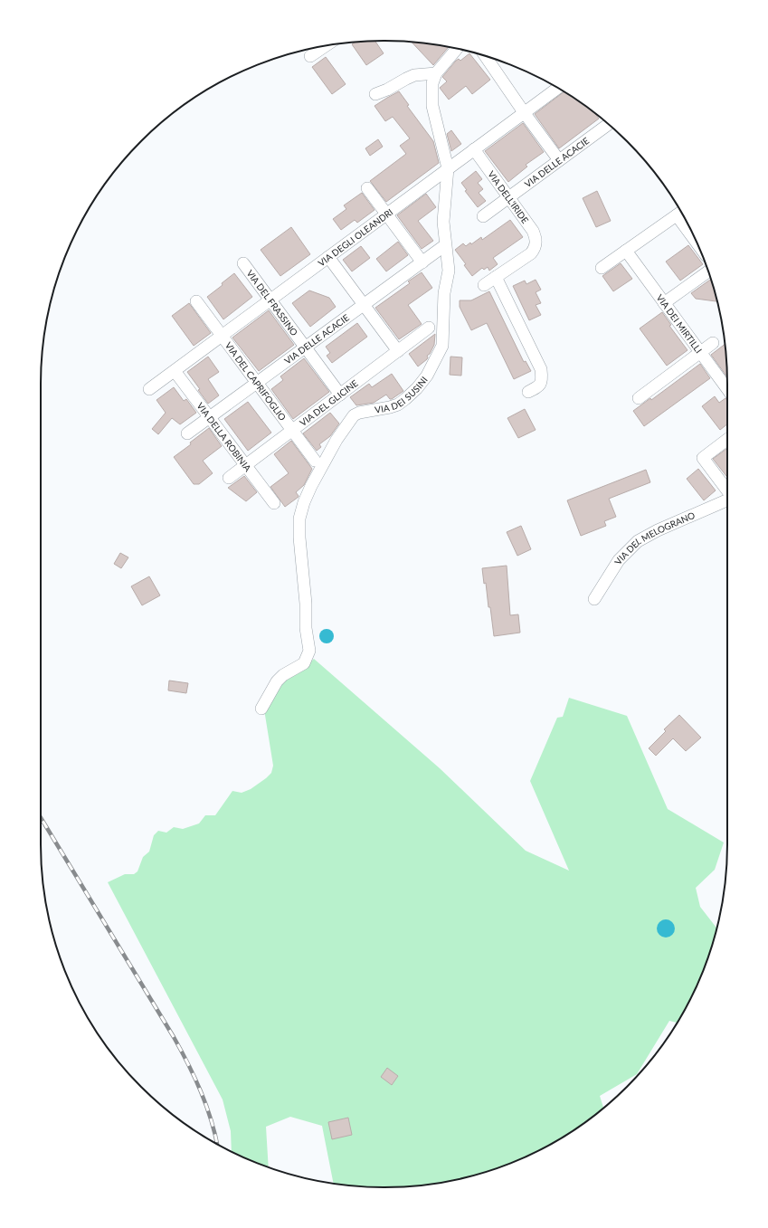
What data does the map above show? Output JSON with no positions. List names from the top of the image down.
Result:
{
  "streets": {
    "street": [
      "VIA DELLE ACACIE",
      "VIA DELL'IRIDE",
      "VIA DEGLI OLEANDRI",
      "VIA DEL FRASSINO",
      "VIA DEI MIRTILLI",
      "VIA DEL CAPRIFOGLIO",
      "VIA DEI SUSINI",
      "VIA DEL GLICINE",
      "VIA DELLA ROBINIA",
      "VIA DEL MELOGRANO"
    ]
  },
  "crossings": [
    ["VIA DELLE ACACIE", "VIA DELL'IRIDE"],
    ["VIA DELLE ACACIE", "VIA DEL FRASSINO"],
    ["VIA DELLE ACACIE", "VIA DEL CAPRIFOGLIO"],
    ["VIA DELLE ACACIE", "VIA DEI SUSINI"],
    ["VIA DELLE ACACIE", "VIA DELLA ROBINIA"],
    ["VIA DELL'IRIDE", "VIA DEGLI OLEANDRI"],
    ["VIA DEGLI OLEANDRI", "VIA DEL FRASSINO"],
    ["VIA DEGLI OLEANDRI", "VIA DEL CAPRIFOGLIO"],
    ["VIA DEGLI OLEANDRI", "VIA DEI SUSINI"],
    ["VIA DEGLI OLEANDRI", "VIA DELLA ROBINIA"],
    ["VIA DEL FRASSINO", "VIA DEL GLICINE"],
    ["VIA DEL CAPRIFOGLIO", "VIA DEL GLICINE"],
    ["VIA DEL GLICINE", "VIA DELLA ROBINIA"]
  ]
}
